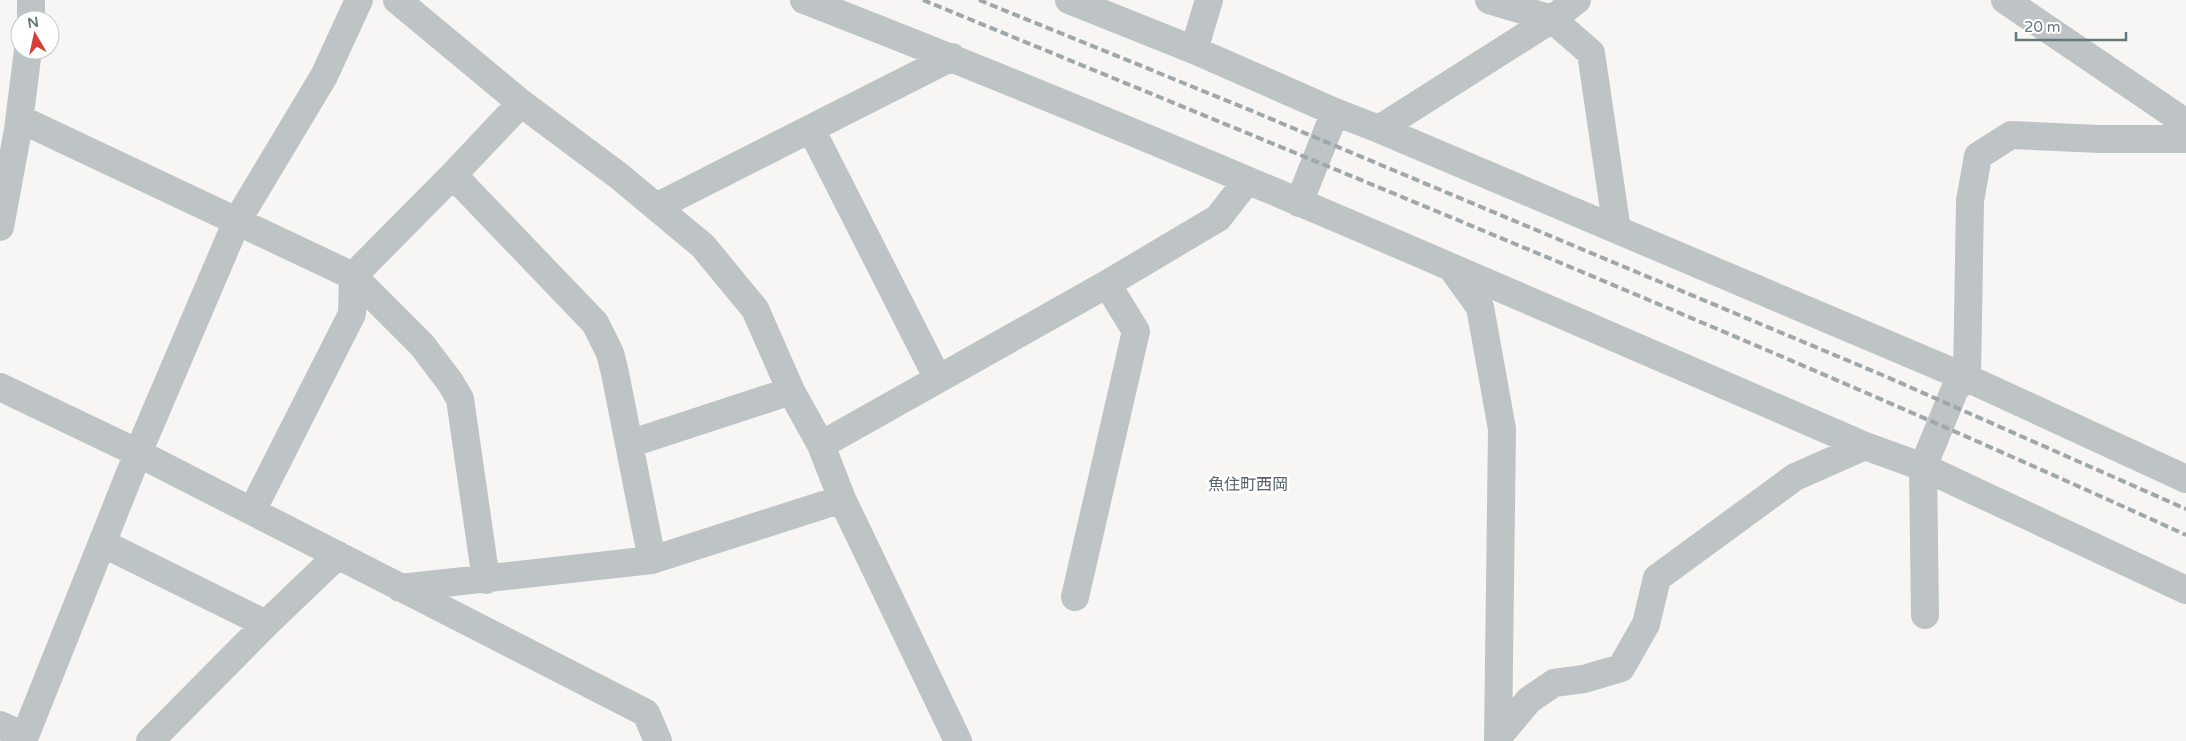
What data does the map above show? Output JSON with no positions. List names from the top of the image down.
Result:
{
  "districts": ["魚住町西岡"],
  "scale_bar": "20 m",
  "north": "top"
}
